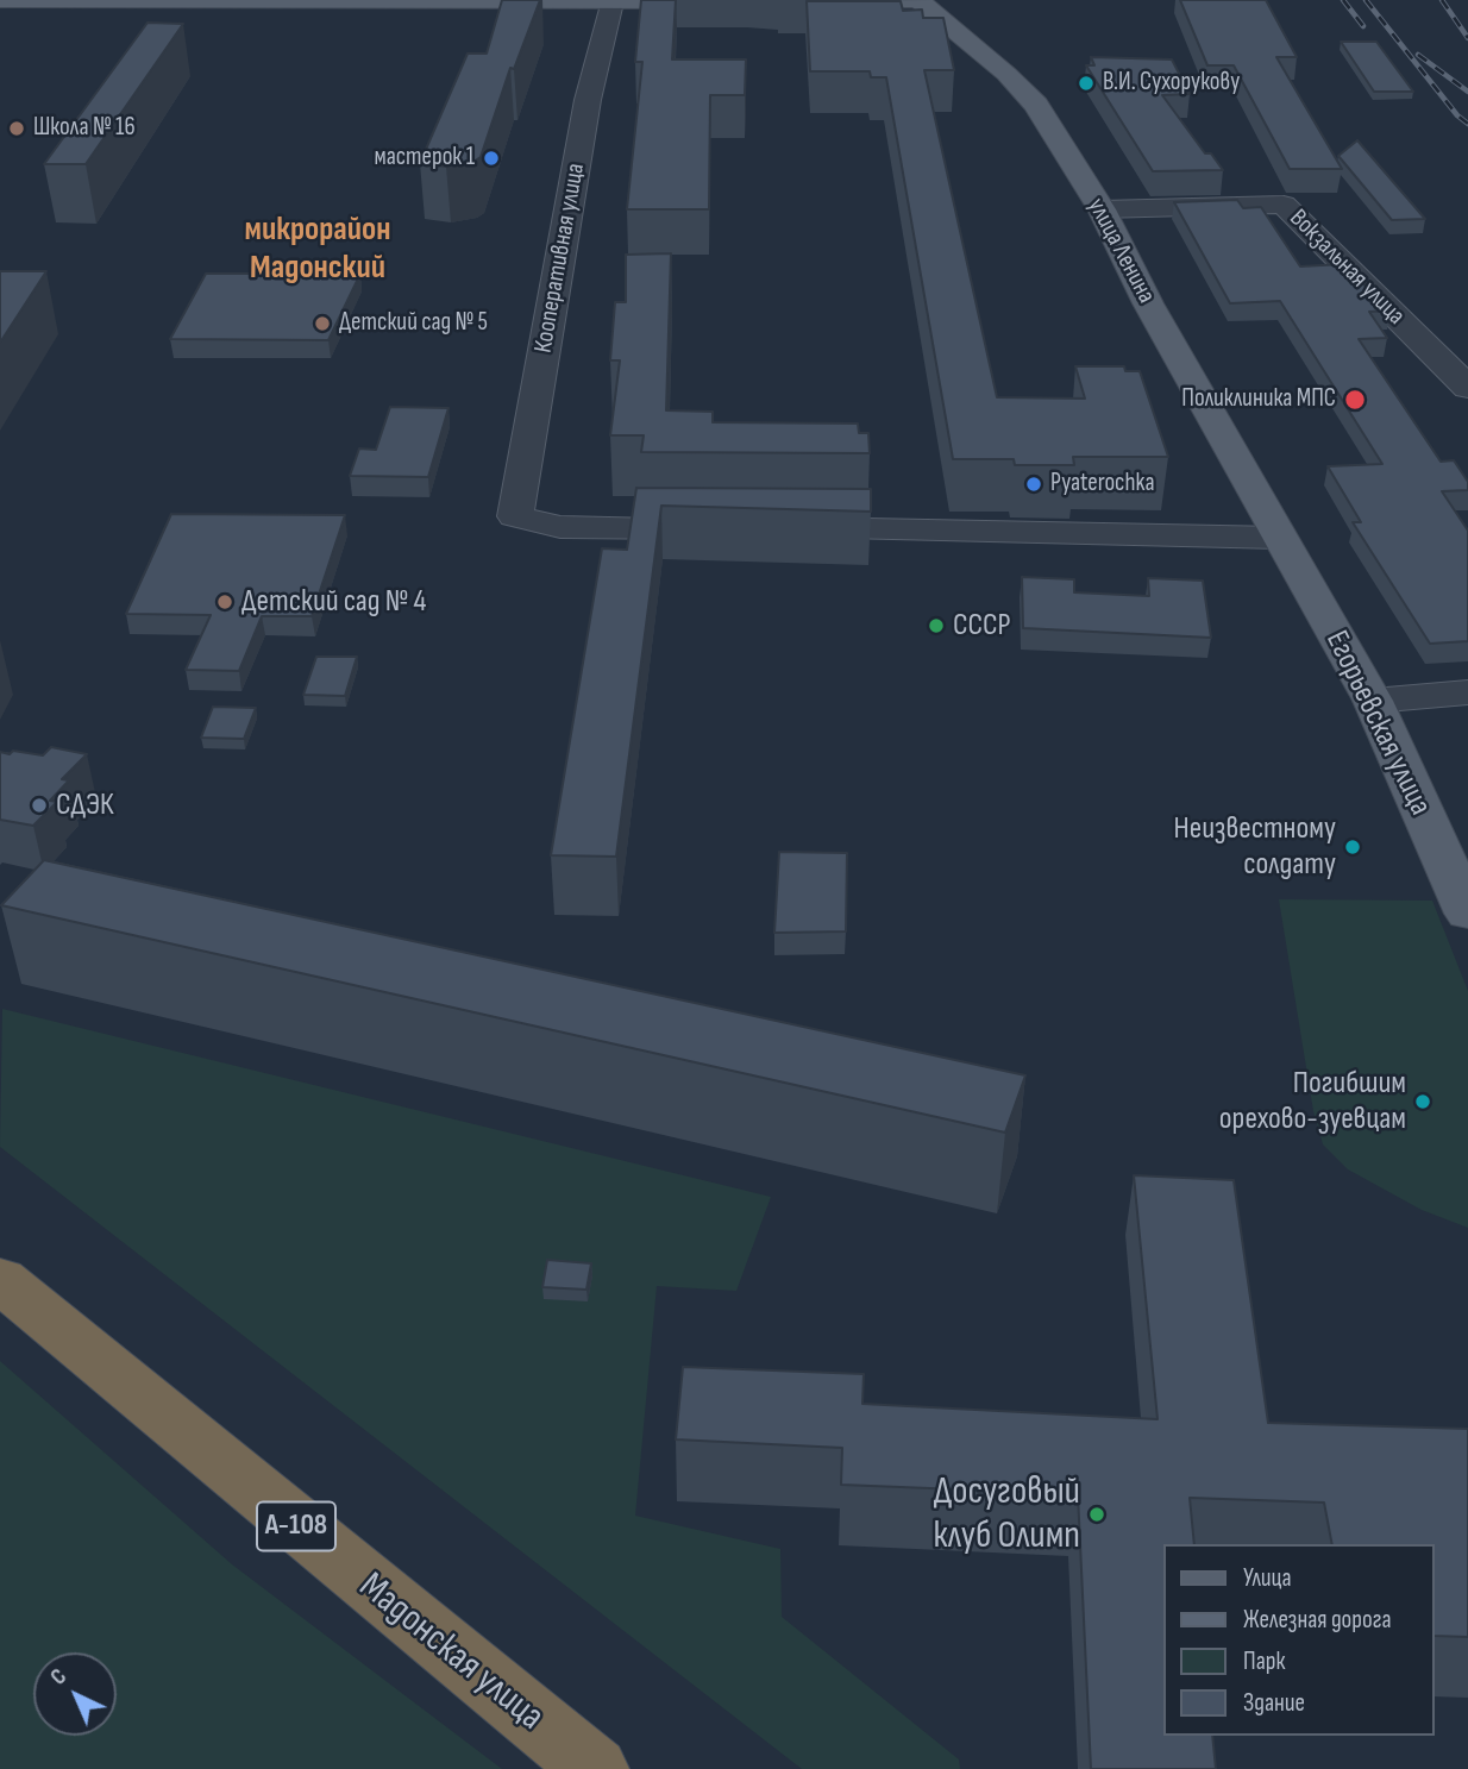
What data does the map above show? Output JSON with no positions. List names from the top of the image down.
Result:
{
  "streets": {
    "highway": ["А-108", "Мадонская улица"],
    "main road": ["улица Ленина", "Егорьевская улица"],
    "street": ["Кооперативная улица", "Вокзальная улица"]
  },
  "crossings": [
    ["улица Ленина", "Вокзальная улица"],
    ["улица Ленина", "Егорьевская улица"]
  ],
  "districts": ["микрорайон Мадонский"],
  "places": [
    "В.И. Сухорукову",
    "Школа № 16",
    "мастерок 1",
    "Детский сад № 5",
    "Поликлиника МПС",
    "Pyaterochka",
    "Детский сад № 4",
    "СССР",
    "СДЭК",
    "Неизвестному солдату",
    "Погибшим орехово-зуевцам",
    "Досуговый клуб Олимп"
  ],
  "legend": [
    "Улица",
    "Железная дорога",
    "Парк",
    "Здание"
  ],
  "north": "top left"
}
